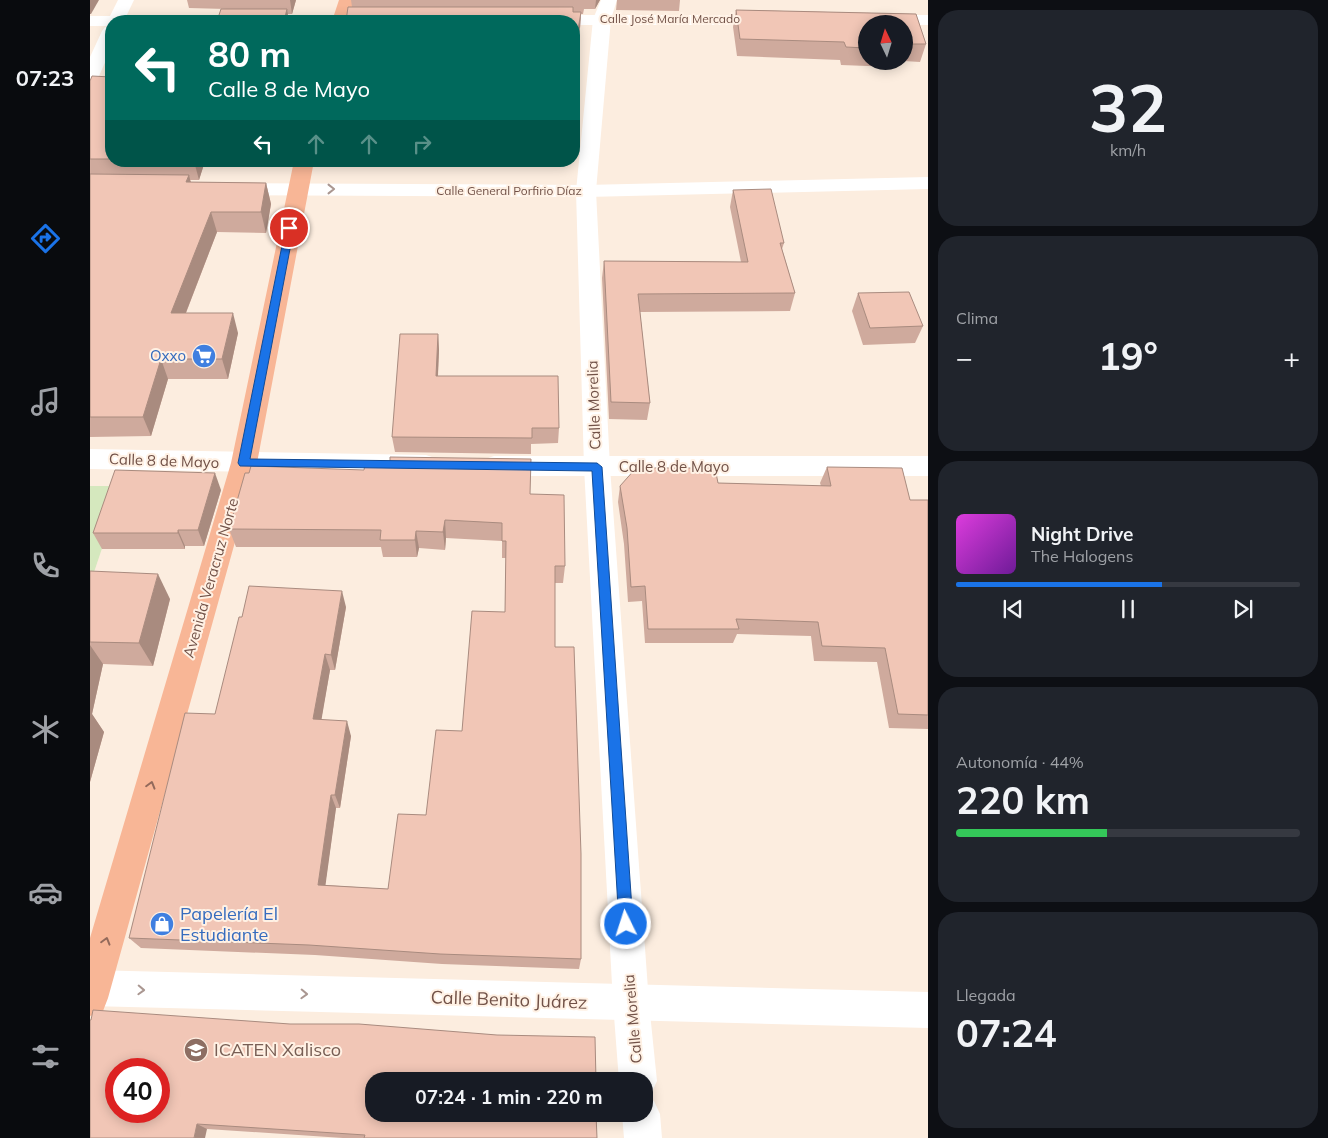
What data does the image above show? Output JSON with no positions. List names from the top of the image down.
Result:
{
  "streets": {
    "highway": ["Avenida Veracruz Norte"],
    "street": [
      "Calle José María Mercado",
      "Calle General Porfirio Díaz",
      "Calle Morelia",
      "Calle 8 de Mayo",
      "Calle Benito Juárez"
    ]
  },
  "crossings": [
    ["Calle José María Mercado", "Calle Morelia"],
    ["Calle General Porfirio Díaz", "Calle Morelia"],
    ["Calle General Porfirio Díaz", "Avenida Veracruz Norte"],
    ["Calle Morelia", "Calle 8 de Mayo"],
    ["Calle Morelia", "Calle Benito Juárez"],
    ["Calle 8 de Mayo", "Avenida Veracruz Norte"],
    ["Avenida Veracruz Norte", "Calle Benito Juárez"]
  ],
  "one_way": ["Calle General Porfirio Díaz", "Avenida Veracruz Norte", "Calle Benito Juárez"],
  "places": {
    "supermarket": ["Oxxo"],
    "shop": ["Papelería El Estudiante"],
    "school or university": ["ICATEN Xalisco"]
  },
  "north": "top",
  "page": {
    "tabs": "07:23",
    "tile": [
      ["32", "km/h"],
      "Clima",
      ["Autonomía · 44%", "220 km"],
      ["Llegada", "07:24"]
    ],
    "turn": ["80 m", "Calle 8 de Mayo"],
    "heat": ["−", "19°", "+"],
    "song": ["Night Drive", "The Halogens"],
    "limit": "40",
    "trip": "07:24 · 1 min · 220 m"
  }
}
